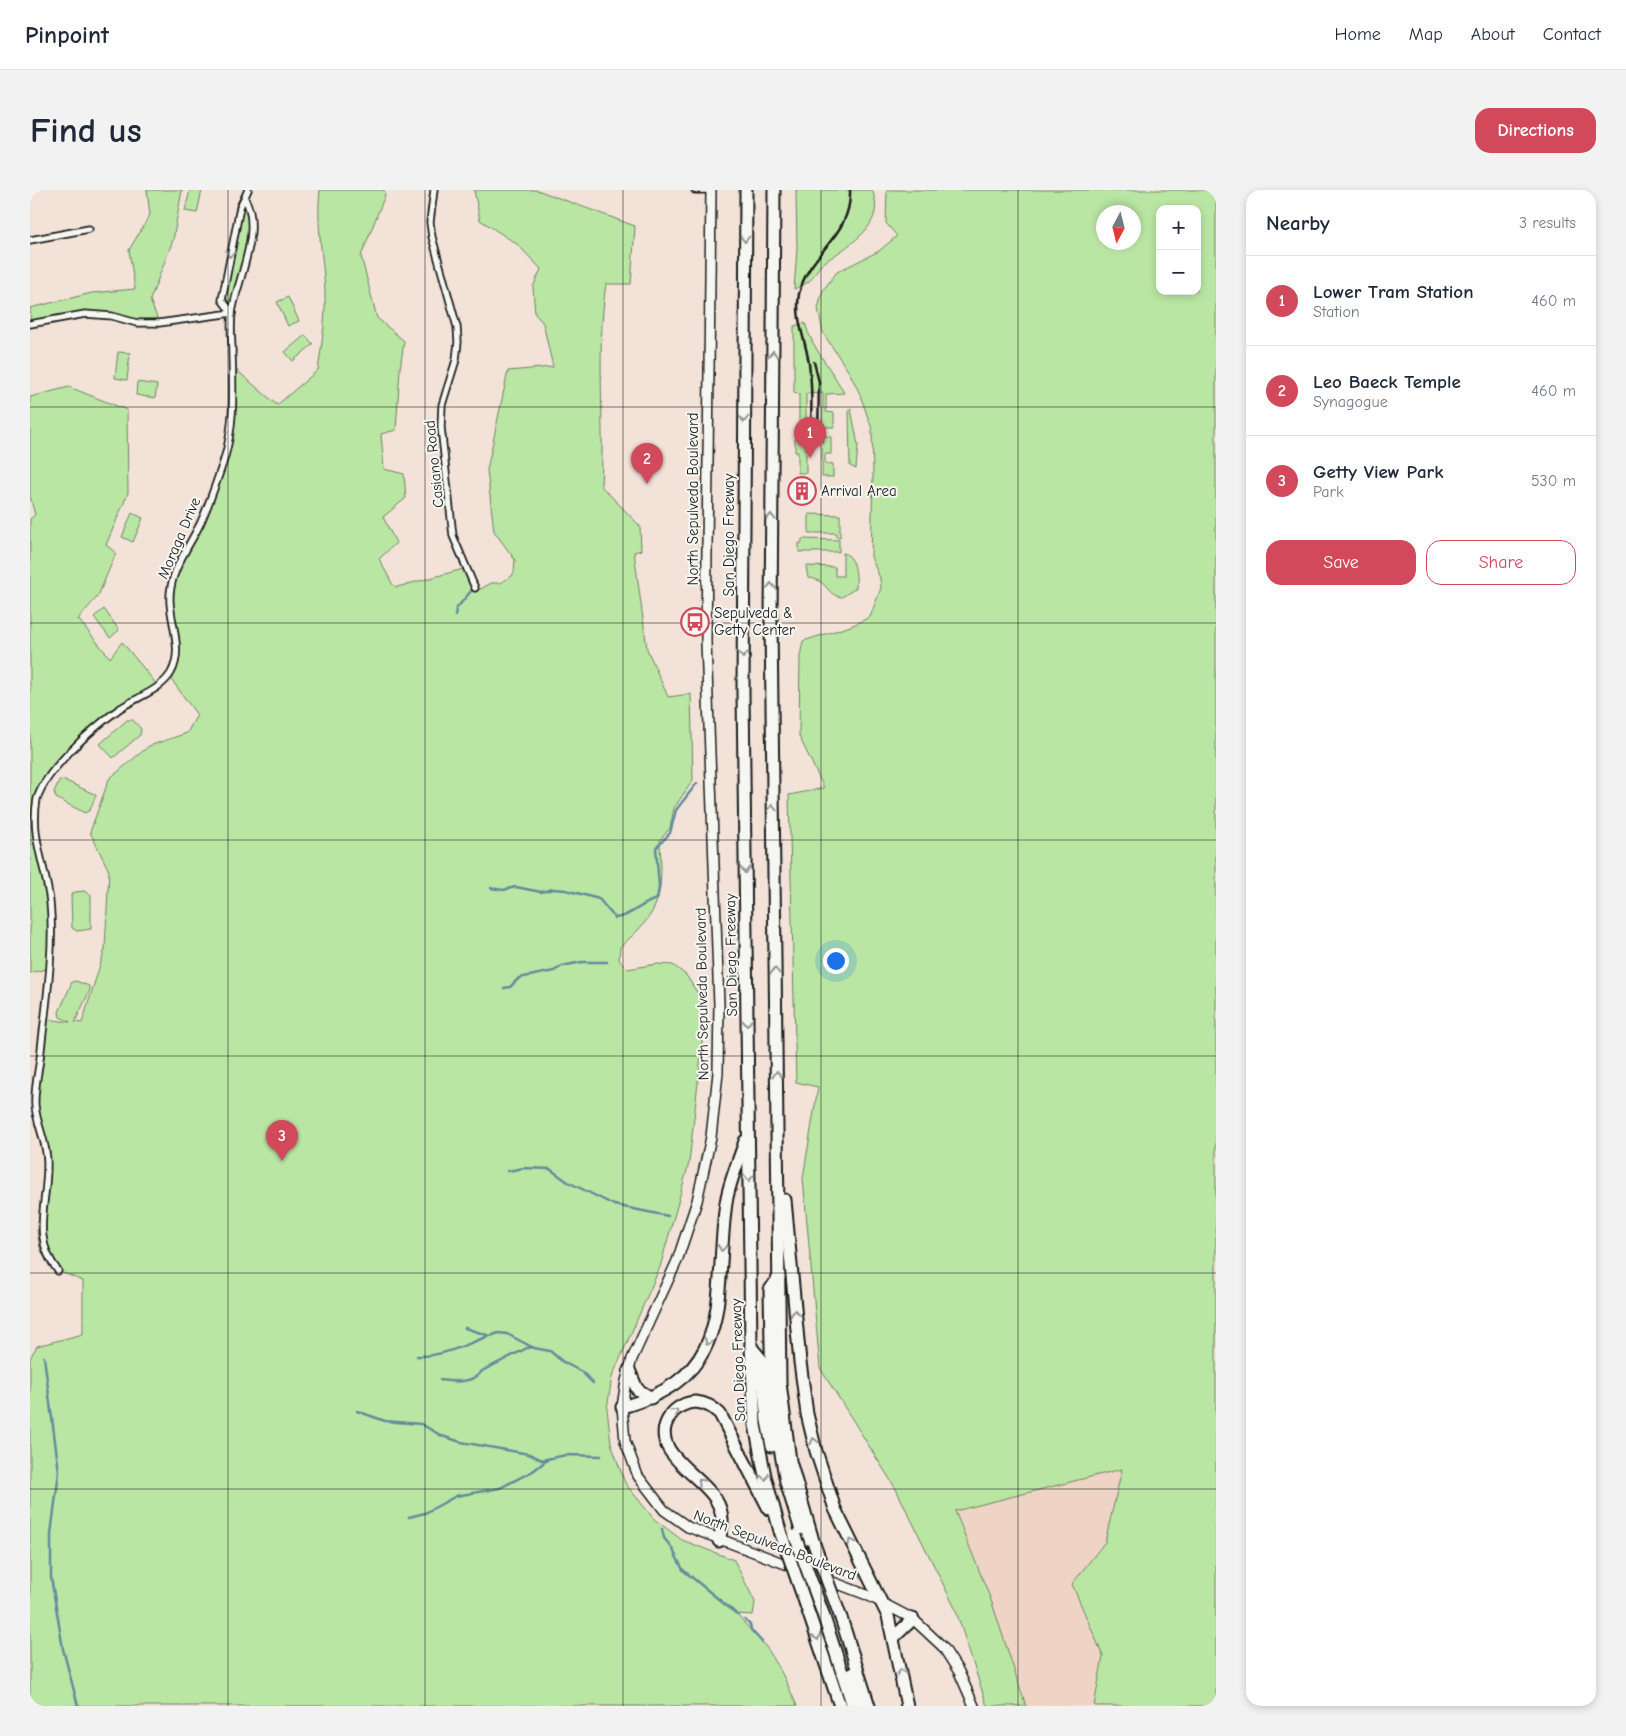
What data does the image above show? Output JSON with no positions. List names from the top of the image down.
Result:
{
  "streets": {
    "highway": ["San Diego Freeway"],
    "main road": ["North Sepulveda Boulevard"],
    "street": ["Casiano Road", "Moraga Drive"]
  },
  "places": {
    "building": ["Arrival Area"],
    "bus stop": ["Sepulveda & Getty Center"]
  },
  "north": "bottom",
  "page": {
    "header": "Pinpoint",
    "nav": [
      "Home",
      "Map",
      "About",
      "Contact"
    ],
    "buttons": [
      "Directions",
      ["Save", "Share"]
    ],
    "title": "Find us",
    "heading": ["Nearby", "3 results"],
    "map_buttons": ["+", "−"],
    "list": [
      {
        "mark": "1",
        "name": "Lower Tram Station",
        "note": "Station",
        "value": "460 m"
      },
      {
        "mark": "2",
        "name": "Leo Baeck Temple",
        "note": "Synagogue",
        "value": "460 m"
      },
      {
        "mark": "3",
        "name": "Getty View Park",
        "note": "Park",
        "value": "530 m"
      }
    ],
    "pins": ["1", "2", "3"]
  }
}
